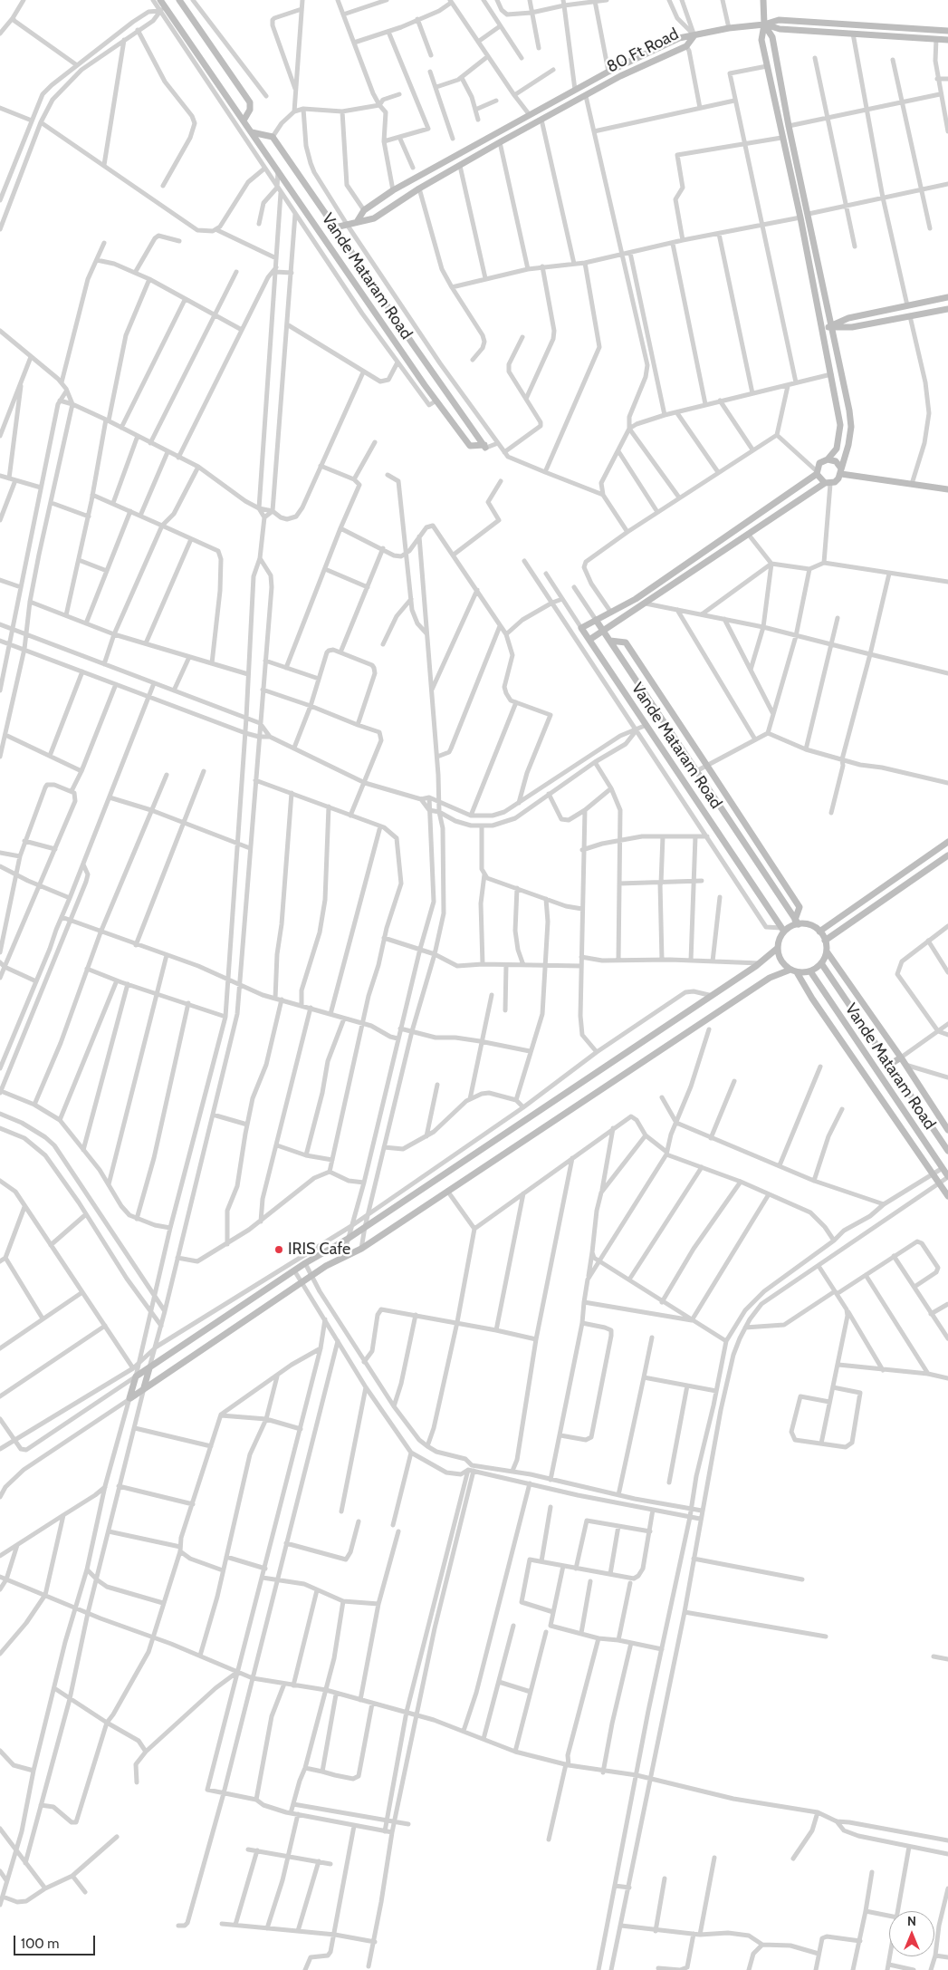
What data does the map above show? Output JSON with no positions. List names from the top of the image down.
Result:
{
  "streets": {
    "main road": ["80 Ft Road", "Vande Mataram Road"]
  },
  "places": ["IRIS Cafe"],
  "scale_bar": "100 m",
  "north": "top"
}
